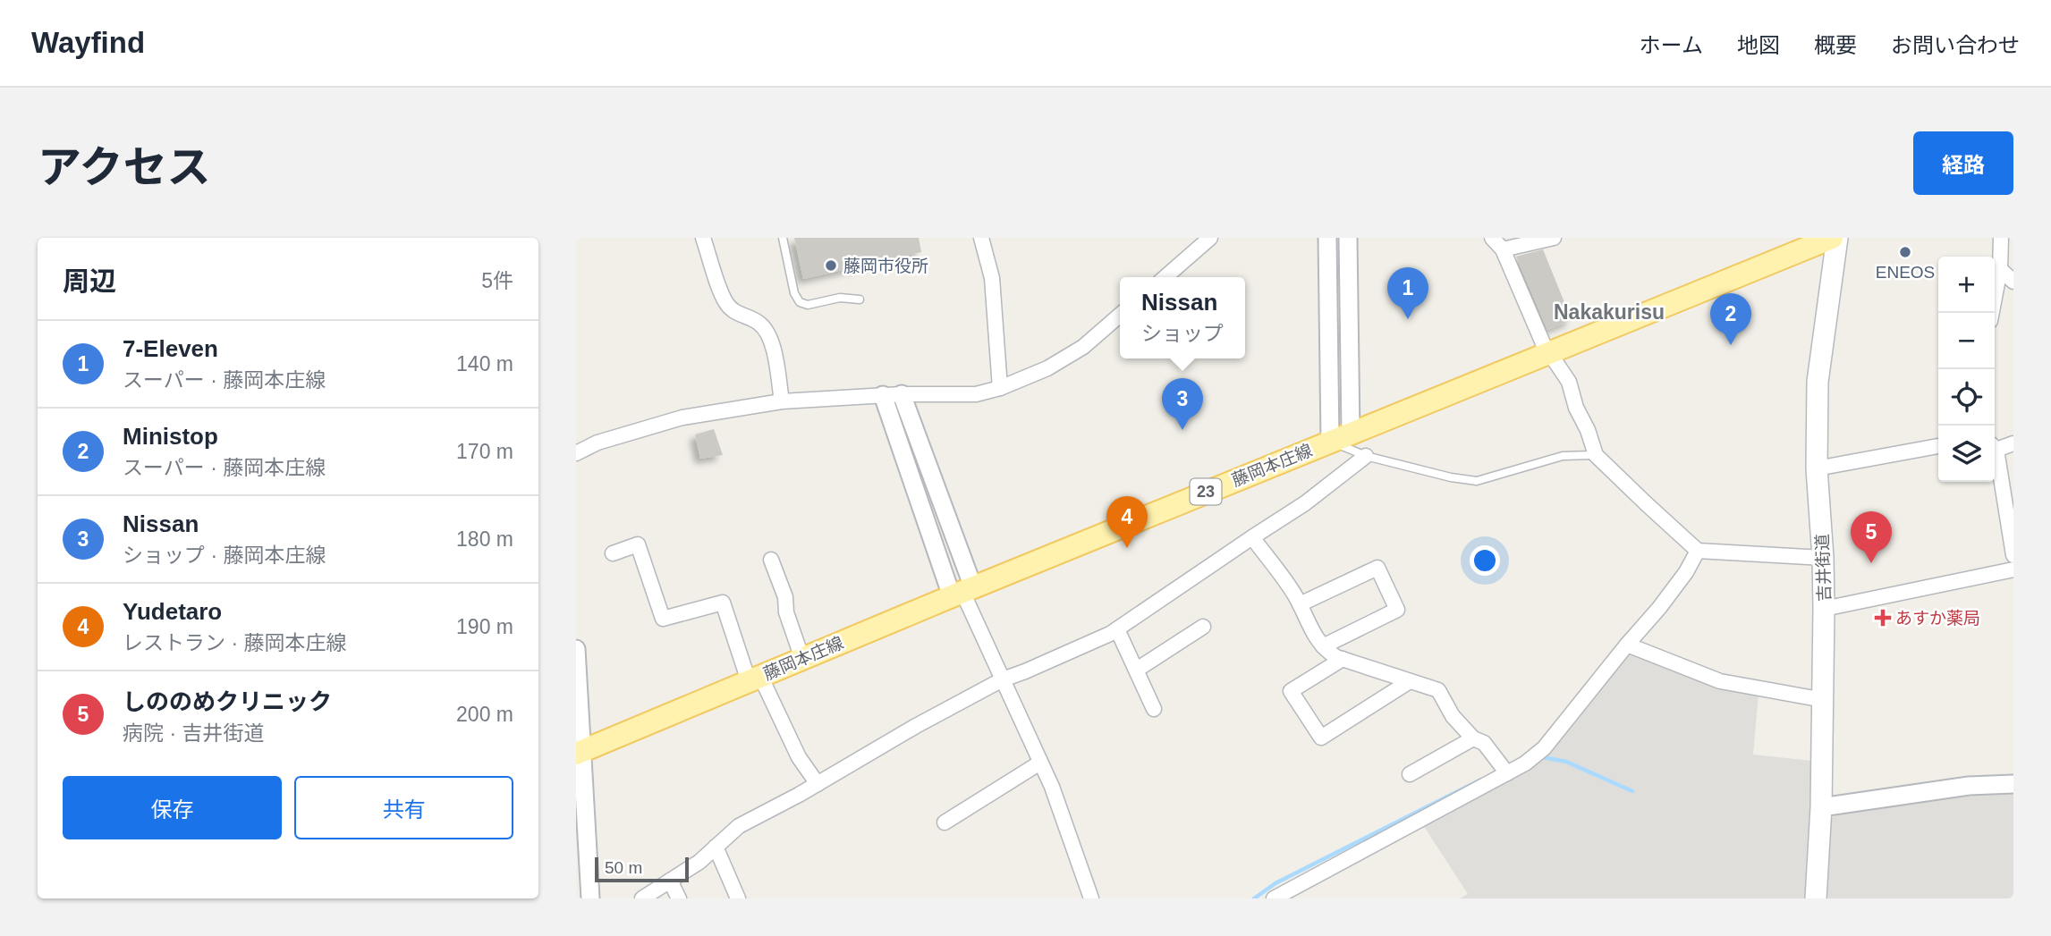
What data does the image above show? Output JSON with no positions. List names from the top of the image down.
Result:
{
  "streets": {
    "main road": ["藤岡本庄線", "23", "吉井街道"]
  },
  "districts": ["Nakakurisu"],
  "places": {
    "other": ["ENEOS", "藤岡市役所"],
    "health": ["あすか薬局"]
  },
  "scale_bar": "50 m",
  "page": {
    "header": "Wayfind",
    "nav": [
      "ホーム",
      "地図",
      "概要",
      "お問い合わせ"
    ],
    "title": "アクセス",
    "buttons": [
      "経路",
      ["保存", "共有"]
    ],
    "heading": ["周辺", "5件"],
    "map_buttons": ["+", "−"],
    "pins": [
      "1",
      "2",
      "3",
      "4",
      "5"
    ],
    "popup": ["Nissan", "ショップ"],
    "list": [
      {
        "mark": "1",
        "name": "7-Eleven",
        "note": "スーパー · 藤岡本庄線",
        "value": "140 m"
      },
      {
        "mark": "2",
        "name": "Ministop",
        "note": "スーパー · 藤岡本庄線",
        "value": "170 m"
      },
      {
        "mark": "3",
        "name": "Nissan",
        "note": "ショップ · 藤岡本庄線",
        "value": "180 m"
      },
      {
        "mark": "4",
        "name": "Yudetaro",
        "note": "レストラン · 藤岡本庄線",
        "value": "190 m"
      },
      {
        "mark": "5",
        "name": "しののめクリニック",
        "note": "病院 · 吉井街道",
        "value": "200 m"
      }
    ],
    "scale": "50 m"
  }
}
